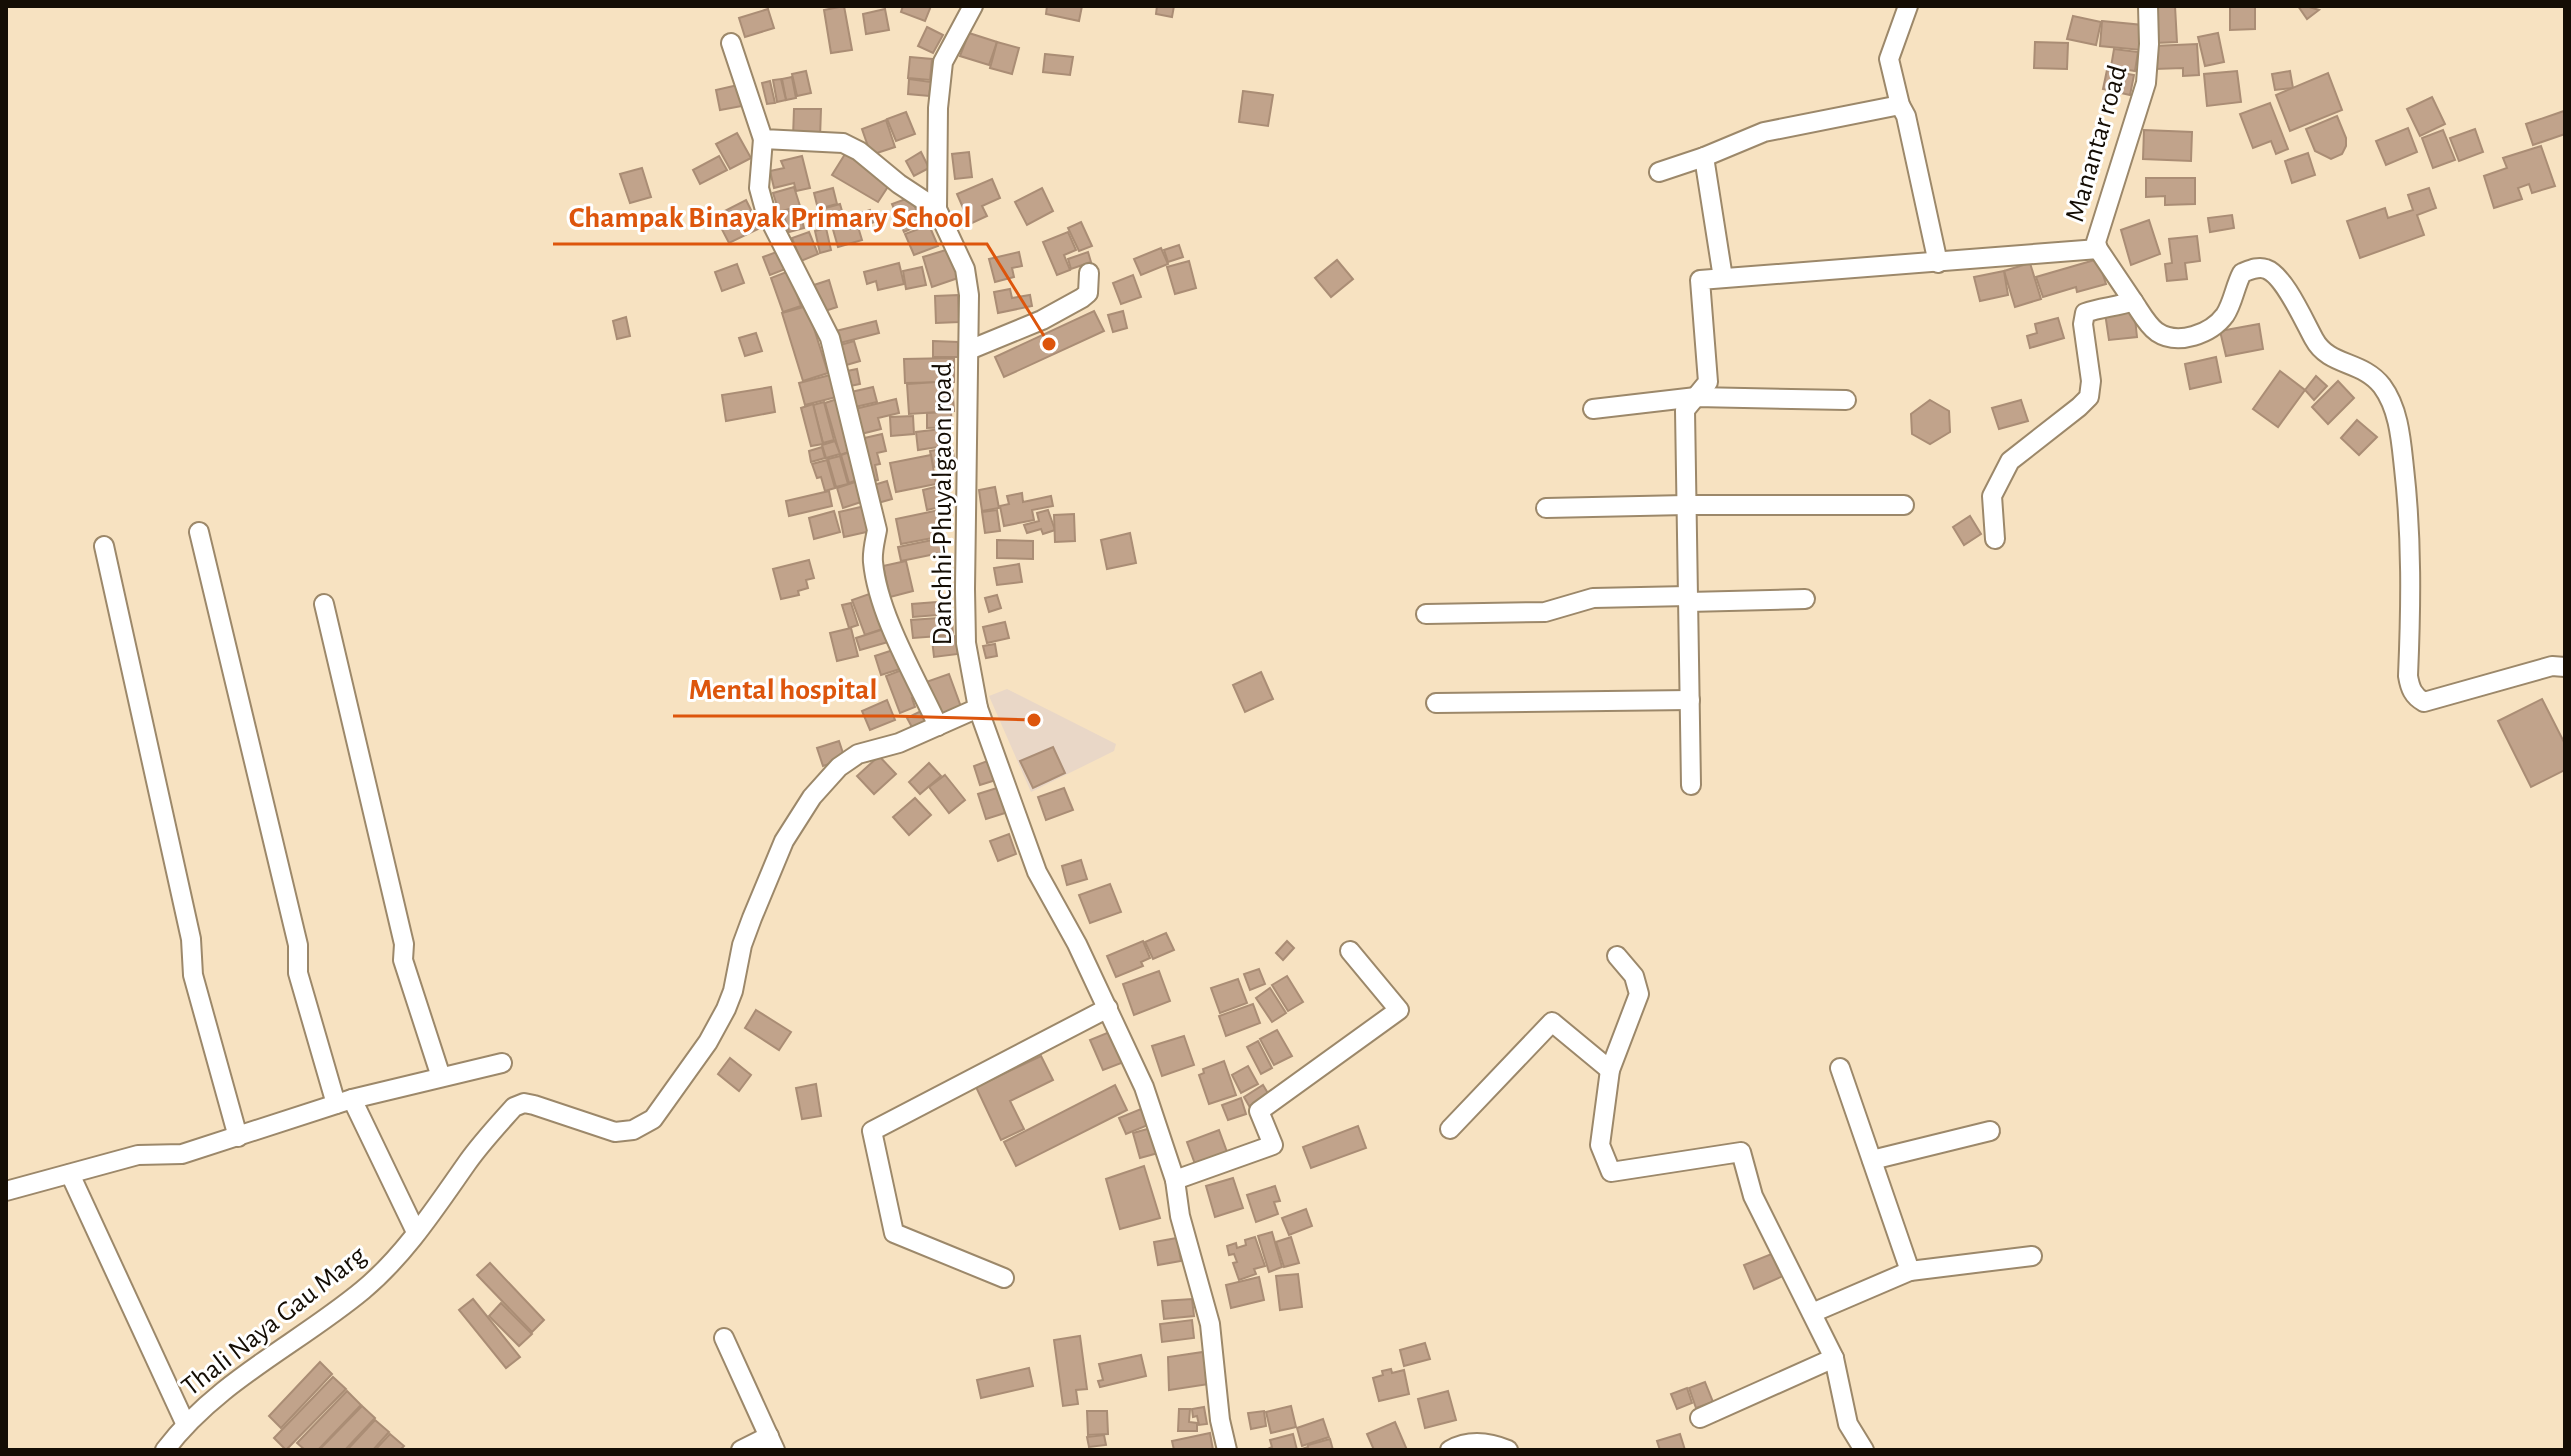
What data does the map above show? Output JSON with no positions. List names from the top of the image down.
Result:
{
  "streets": {
    "street": ["Manantar road", "Danchhi-Phuyalgaon road", "Thali Naya Gau Marg"]
  },
  "crossings": [
    ["Danchhi-Phuyalgaon road", "Thali Naya Gau Marg"]
  ],
  "places": ["Champak Binayak Primary School", "Mental hospital"]
}
